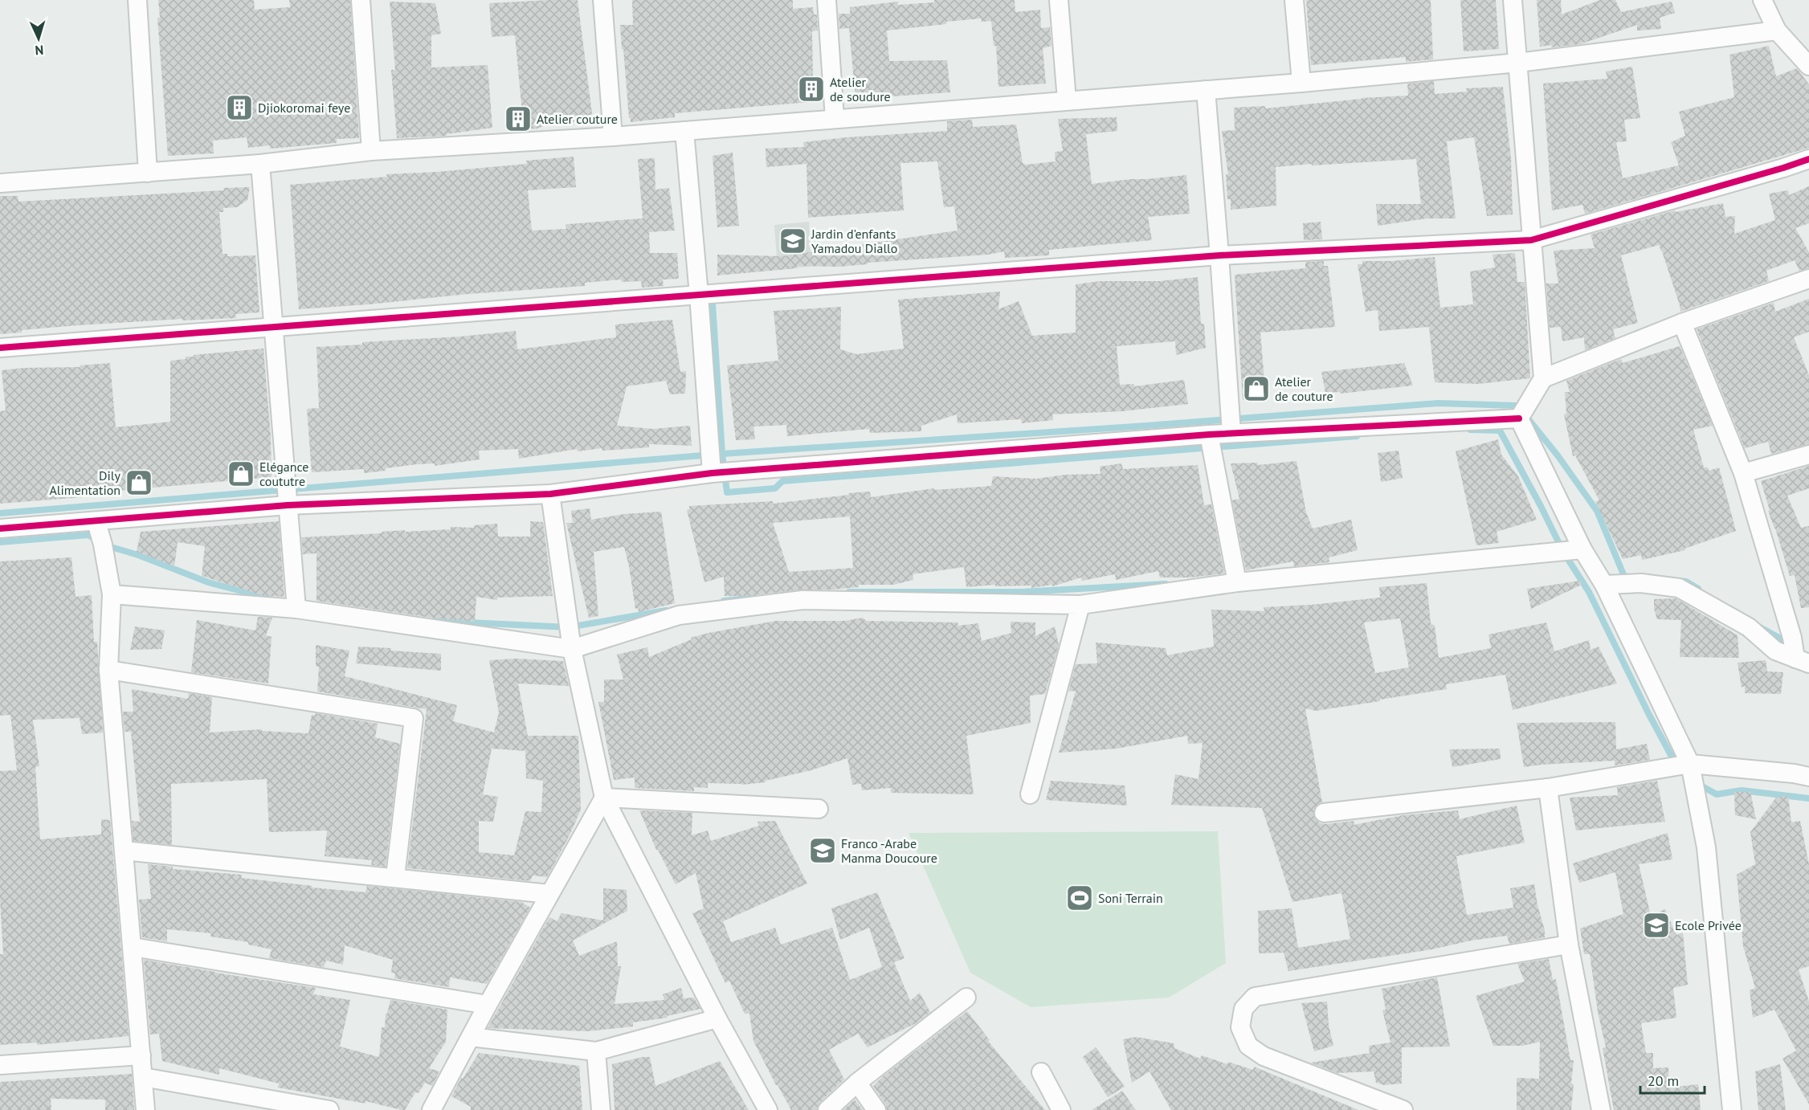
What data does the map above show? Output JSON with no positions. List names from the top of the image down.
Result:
{
  "places": {
    "building": ["Atelier de soudure", "Djiokoromai feye", "Atelier couture"],
    "school or university": ["Jardin d'enfants Yamadou Diallo", "Franco -Arabe Manma Doucoure", "Ecole Privée"],
    "shop": ["Atelier de couture", "Elégance coututre", "Dily Alimentation"],
    "sports": ["Soni Terrain"]
  },
  "scale_bar": "20 m",
  "north": "bottom"
}
